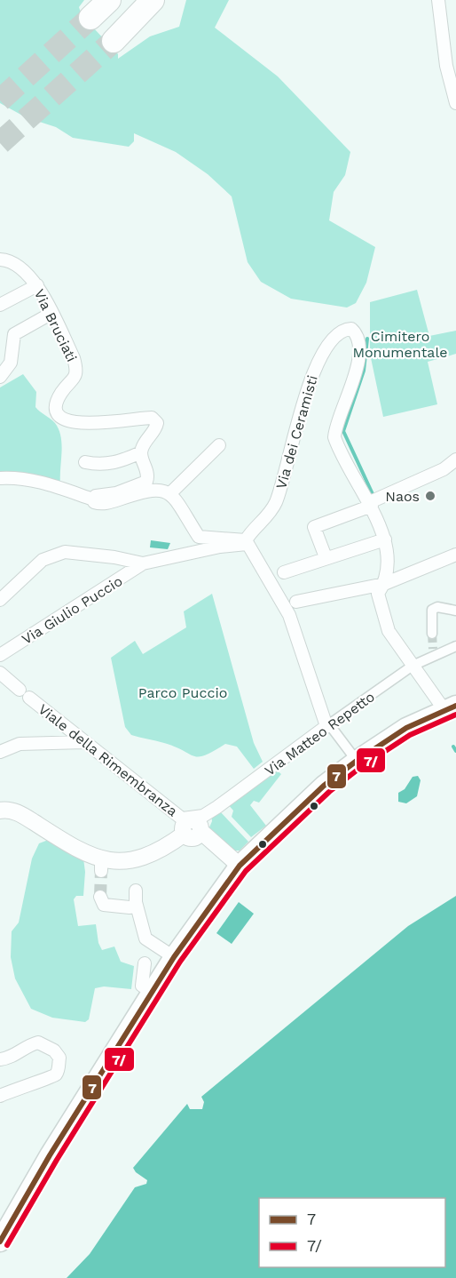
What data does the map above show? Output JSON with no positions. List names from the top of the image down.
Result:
{
  "streets": {
    "street": [
      "Via Bruciati",
      "Via dei Ceramisti",
      "Via Giulio Puccio",
      "Via Matteo Repetto",
      "Viale della Rimembranza"
    ]
  },
  "crossings": [
    ["Via dei Ceramisti", "Via Matteo Repetto"],
    ["Via Matteo Repetto", "Viale della Rimembranza"]
  ],
  "parks": ["Cimitero Monumentale", "Parco Puccio"],
  "places": ["Naos"],
  "lines": ["transit line 7", "transit line 7/"],
  "legend": ["7", "7/"]
}
